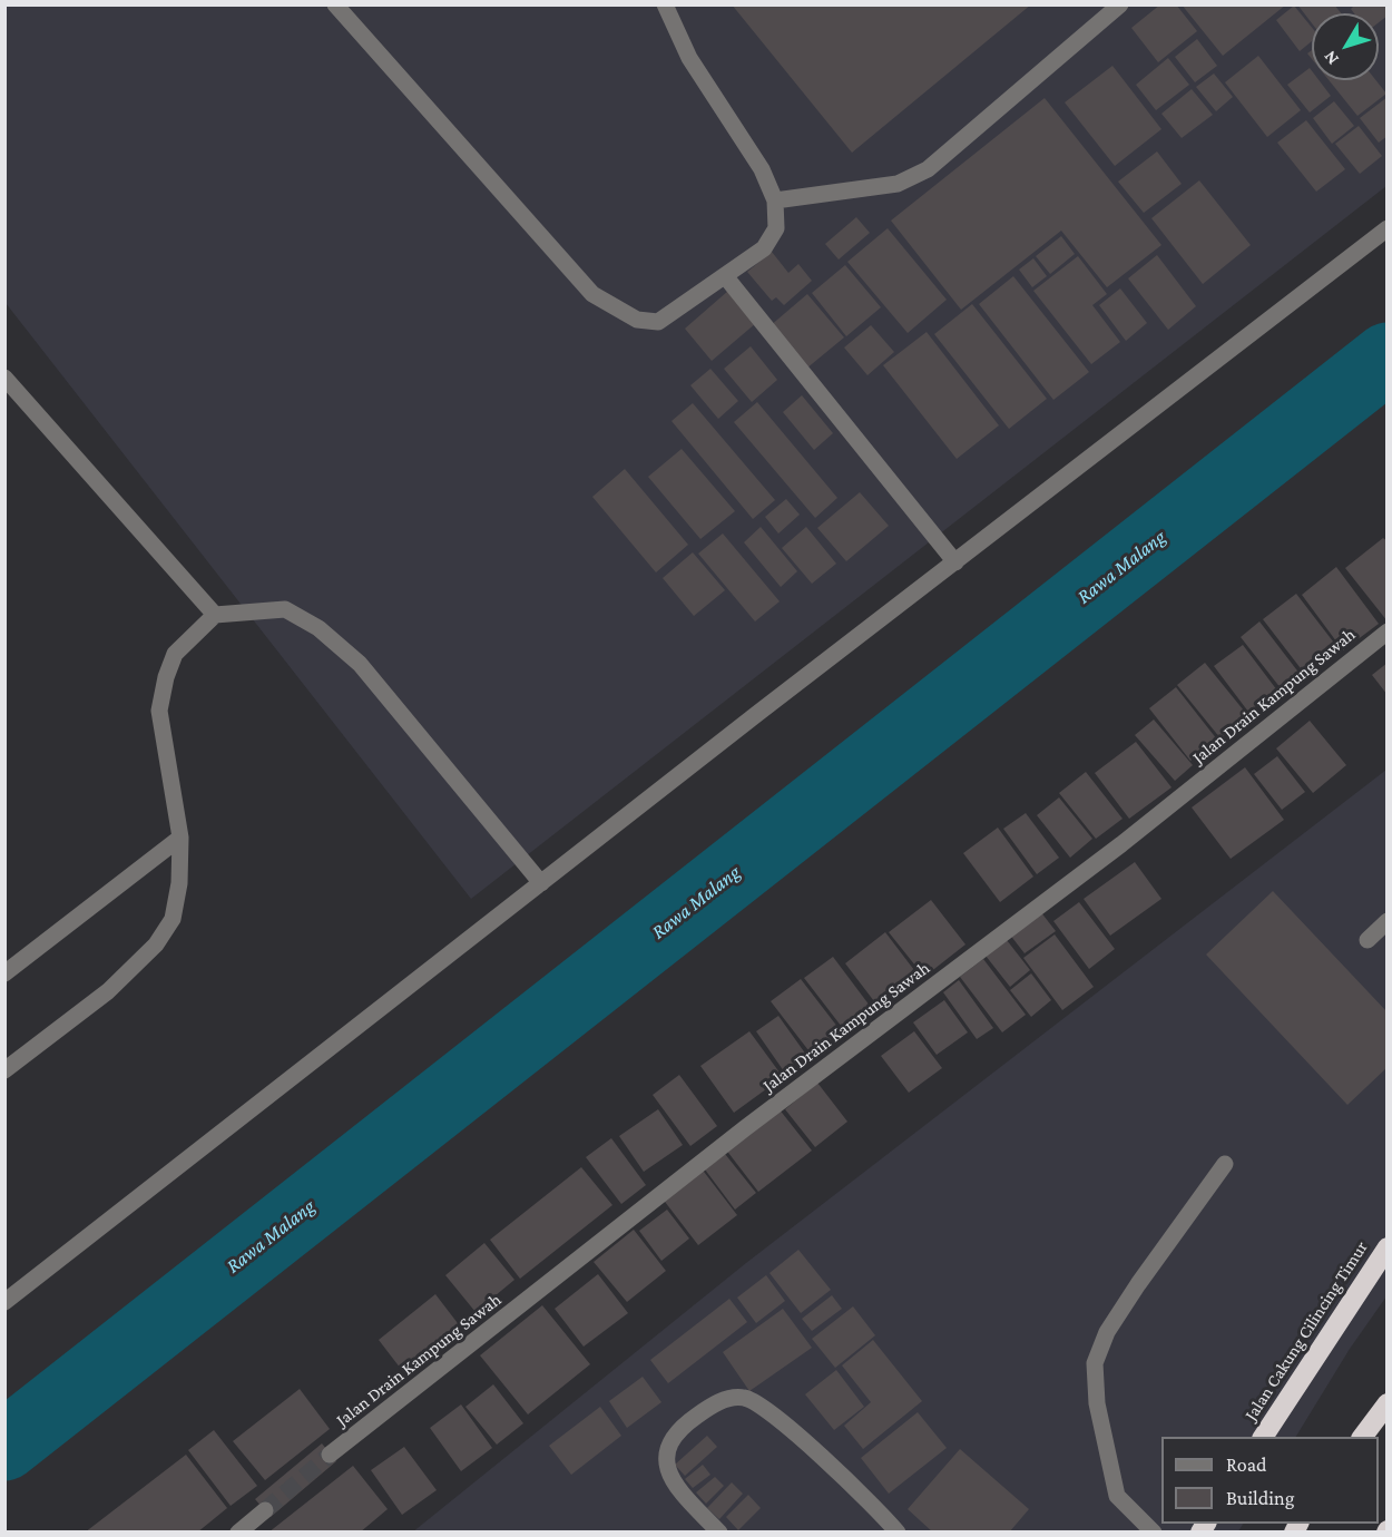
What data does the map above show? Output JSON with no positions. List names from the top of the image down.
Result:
{
  "streets": {
    "highway": ["Jalan Cakung Cilincing Timur"],
    "street": ["Jalan Drain Kampung Sawah"]
  },
  "water": ["Rawa Malang"],
  "legend": ["Road", "Building"],
  "north": "bottom left"
}
